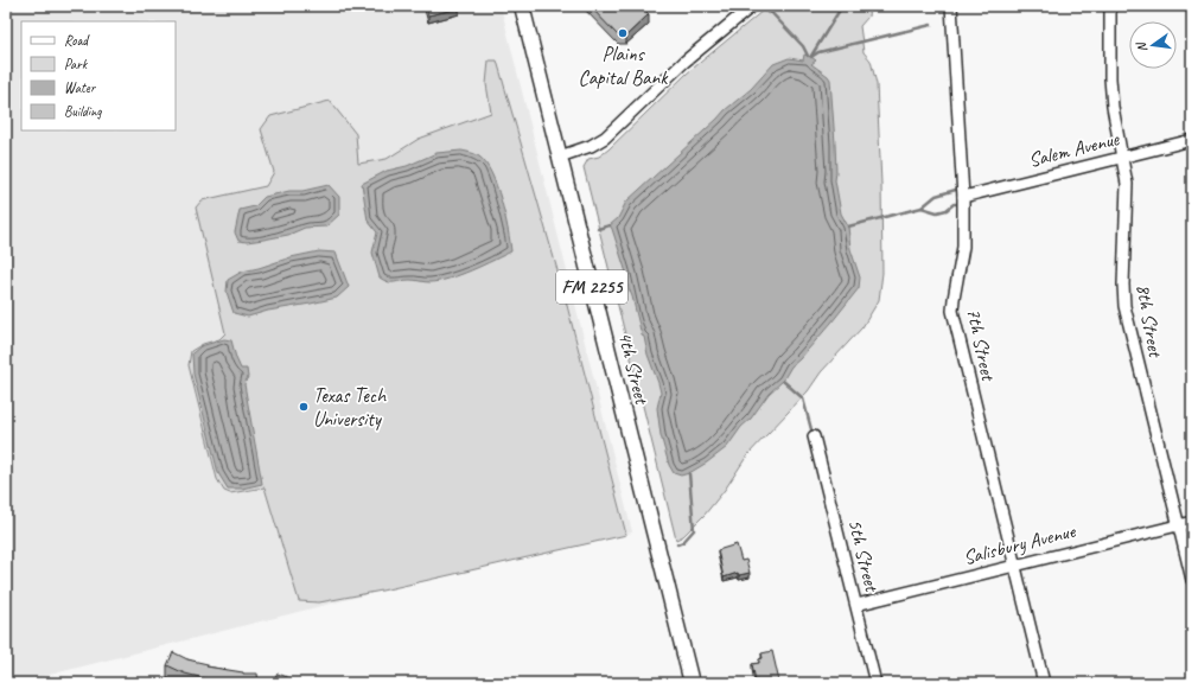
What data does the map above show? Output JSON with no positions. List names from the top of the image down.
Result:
{
  "streets": {
    "main road": ["FM 2255", "4th Street"],
    "street": [
      "Salem Avenue",
      "8th Street",
      "7th Street",
      "Salisbury Avenue",
      "5th Street"
    ]
  },
  "crossings": [
    ["Salem Avenue", "8th Street"],
    ["Salem Avenue", "7th Street"],
    ["8th Street", "Salisbury Avenue"],
    ["7th Street", "Salisbury Avenue"],
    ["Salisbury Avenue", "5th Street"]
  ],
  "places": ["Plains Capital Bank", "Texas Tech University"],
  "legend": [
    "Road",
    "Park",
    "Water",
    "Building"
  ],
  "north": "left"
}
